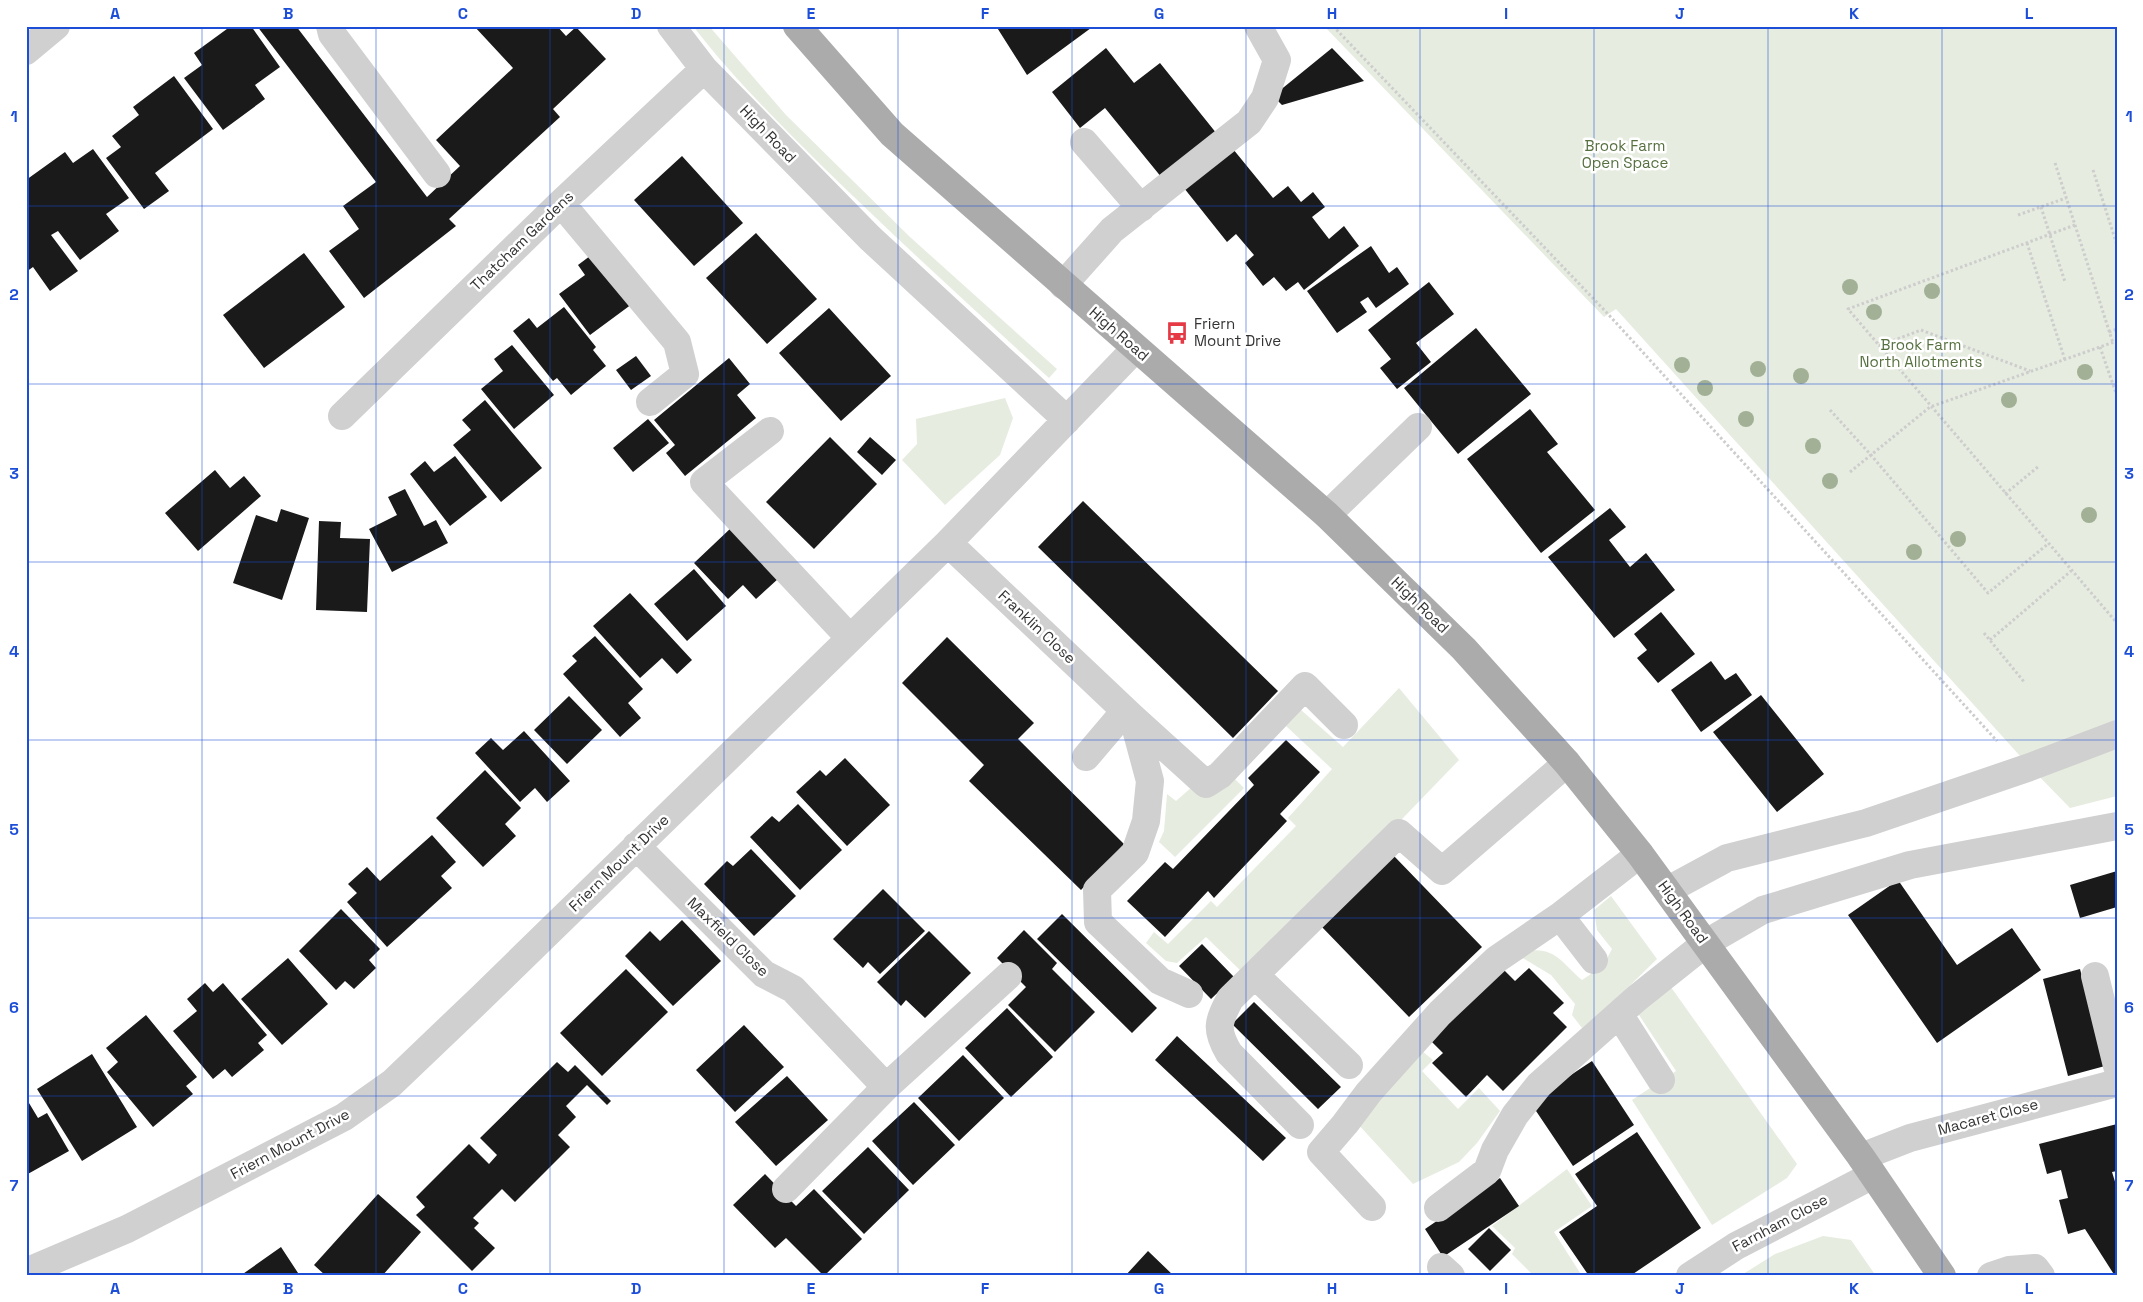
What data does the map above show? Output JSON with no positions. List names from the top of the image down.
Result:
{
  "streets": {
    "main road": ["High Road"],
    "street": [
      "Thatcham Gardens",
      "Franklin Close",
      "Friern Mount Drive",
      "Maxfield Close",
      "Macaret Close",
      "Farnham Close"
    ]
  },
  "crossings": [
    ["High Road", "Thatcham Gardens"],
    ["High Road", "Friern Mount Drive"],
    ["High Road", "Macaret Close"],
    ["High Road", "Farnham Close"],
    ["Franklin Close", "Friern Mount Drive"],
    ["Friern Mount Drive", "Maxfield Close"],
    ["Macaret Close", "Farnham Close"]
  ],
  "parks": ["Brook Farm Open Space", "Brook Farm North Allotments"],
  "places": {
    "bus stop": ["Friern Mount Drive"]
  },
  "grid": {
    "columns": [
      "A",
      "B",
      "C",
      "D",
      "E",
      "F",
      "G",
      "H",
      "I",
      "J",
      "K",
      "L"
    ],
    "rows": [
      "1",
      "2",
      "3",
      "4",
      "5",
      "6",
      "7"
    ]
  }
}
